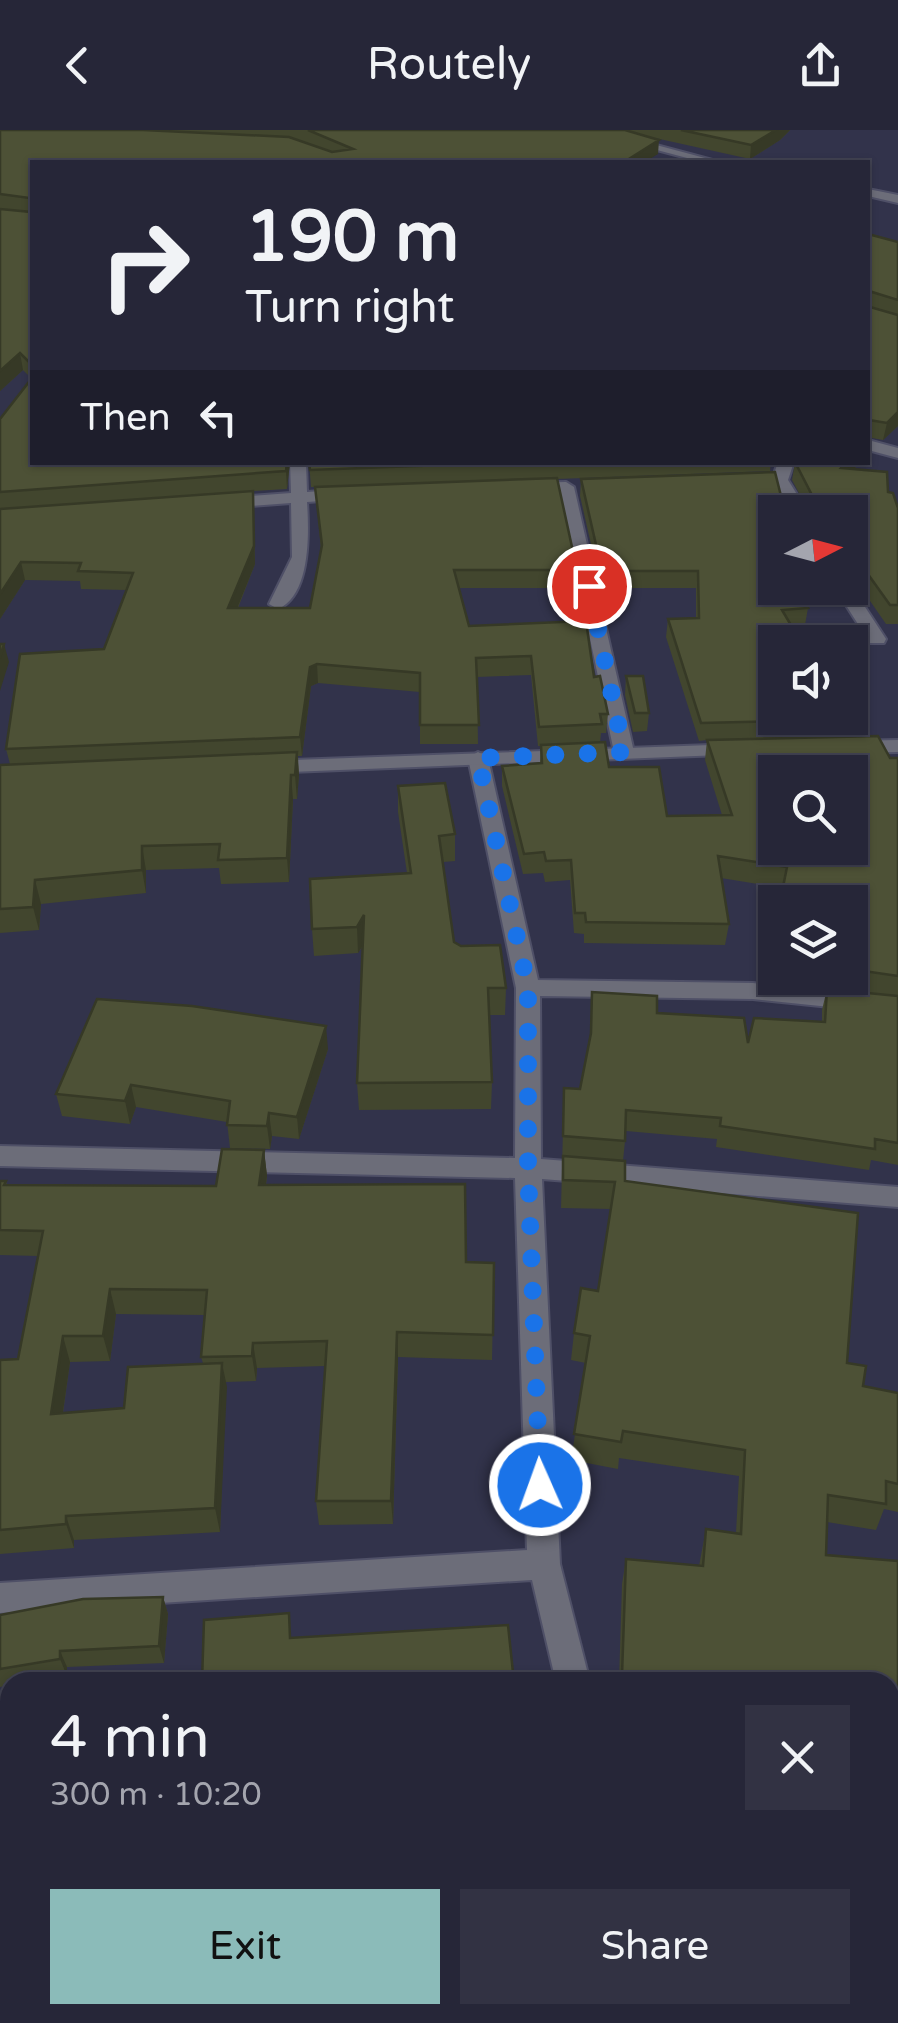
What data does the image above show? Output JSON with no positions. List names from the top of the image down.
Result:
{
  "north": "right",
  "page": {
    "header": "Routely",
    "turn": ["190 m", "Turn right"],
    "then": "Then",
    "heading": ["4 min", "300 m · 10:20"],
    "buttons": ["Exit", "Share"]
  }
}
